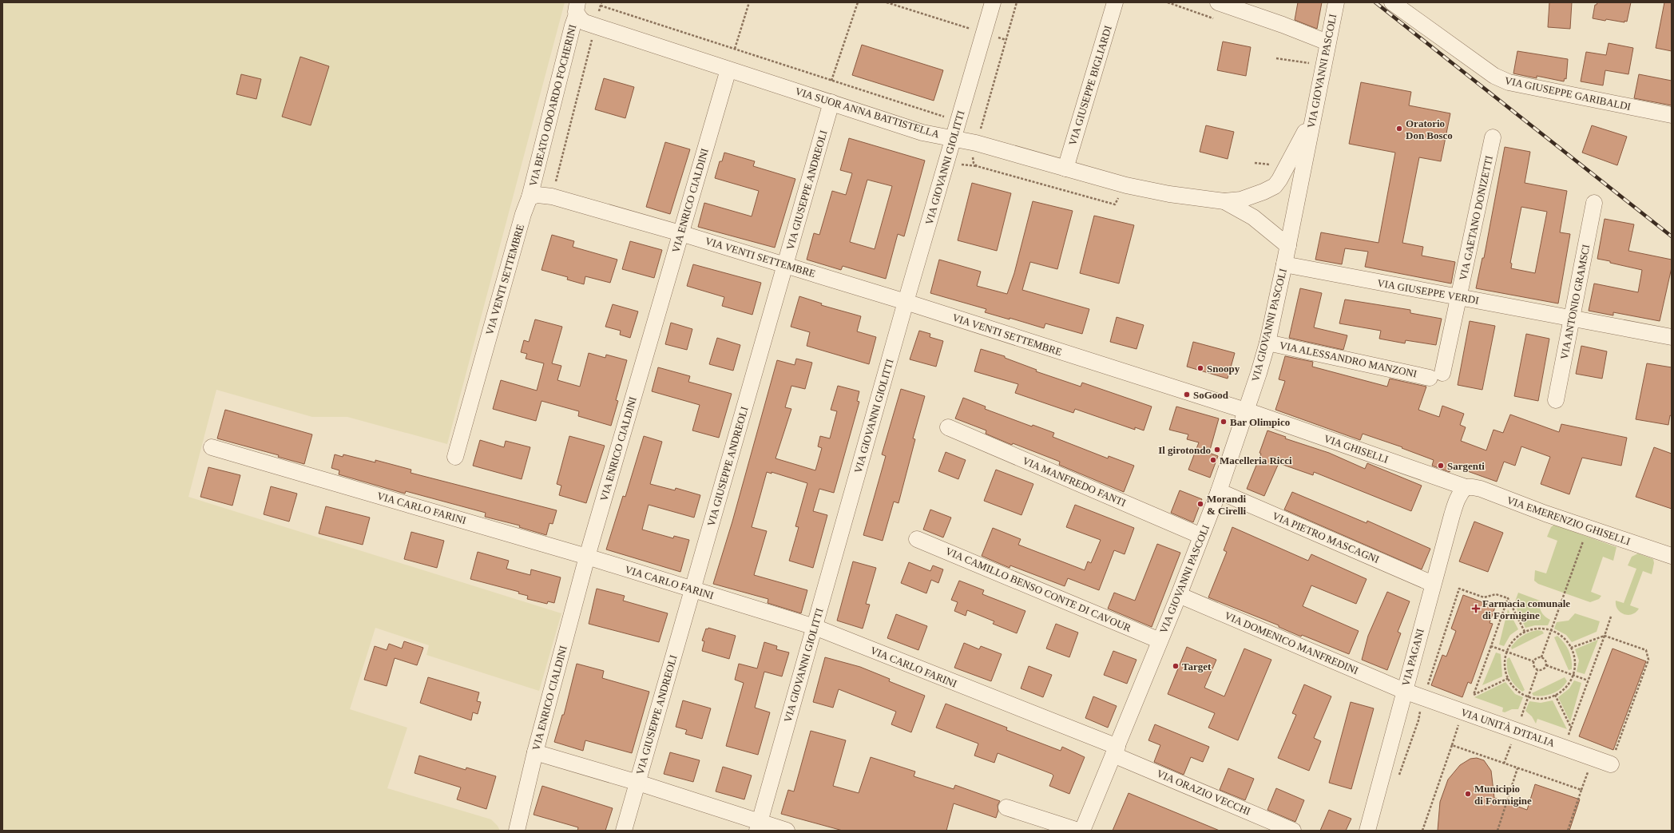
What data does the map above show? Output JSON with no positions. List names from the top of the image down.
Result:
{
  "streets": {
    "street": [
      "VIA GIOVANNI PASCOLI",
      "VIA GIUSEPPE BIGLIARDI",
      "VIA GIUSEPPE GARIBALDI",
      "VIA BEATO ODOARDO FOCHERINI",
      "VIA SUOR ANNA BATTISTELLA",
      "VIA GIOVANNI GIOLITTI",
      "VIA GIUSEPPE ANDREOLI",
      "VIA ENRICO CIALDINI",
      "VIA GAETANO DONIZETTI",
      "VIA VENTI SETTEMBRE",
      "VIA GIUSEPPE VERDI",
      "VIA ANTONIO GRAMSCI",
      "VIA ALESSANDRO MANZONI",
      "VIA GHISELLI",
      "VIA MANFREDO FANTI",
      "VIA CARLO FARINI",
      "VIA EMERENZIO GHISELLI",
      "VIA PIETRO MASCAGNI",
      "VIA CAMILLO BENSO CONTE DI CAVOUR",
      "VIA DOMENICO MANFREDINI",
      "VIA PAGANI",
      "VIA UNITÀ D'ITALIA",
      "VIA ORAZIO VECCHI"
    ]
  },
  "crossings": [
    ["VIA GIOVANNI PASCOLI", "VIA VENTI SETTEMBRE"],
    ["VIA GIOVANNI PASCOLI", "VIA GIUSEPPE VERDI"],
    ["VIA GIOVANNI PASCOLI", "VIA ALESSANDRO MANZONI"],
    ["VIA GIOVANNI PASCOLI", "VIA GHISELLI"],
    ["VIA GIOVANNI PASCOLI", "VIA MANFREDO FANTI"],
    ["VIA GIOVANNI PASCOLI", "VIA CARLO FARINI"],
    ["VIA GIOVANNI PASCOLI", "VIA PIETRO MASCAGNI"],
    ["VIA GIOVANNI PASCOLI", "VIA CAMILLO BENSO CONTE DI CAVOUR"],
    ["VIA GIOVANNI PASCOLI", "VIA DOMENICO MANFREDINI"],
    ["VIA GIOVANNI PASCOLI", "VIA ORAZIO VECCHI"],
    ["VIA GIUSEPPE BIGLIARDI", "VIA SUOR ANNA BATTISTELLA"],
    ["VIA BEATO ODOARDO FOCHERINI", "VIA SUOR ANNA BATTISTELLA"],
    ["VIA BEATO ODOARDO FOCHERINI", "VIA VENTI SETTEMBRE"],
    ["VIA SUOR ANNA BATTISTELLA", "VIA GIOVANNI GIOLITTI"],
    ["VIA SUOR ANNA BATTISTELLA", "VIA GIUSEPPE ANDREOLI"],
    ["VIA SUOR ANNA BATTISTELLA", "VIA ENRICO CIALDINI"],
    ["VIA GIOVANNI GIOLITTI", "VIA VENTI SETTEMBRE"],
    ["VIA GIOVANNI GIOLITTI", "VIA CARLO FARINI"],
    ["VIA GIUSEPPE ANDREOLI", "VIA VENTI SETTEMBRE"],
    ["VIA GIUSEPPE ANDREOLI", "VIA CARLO FARINI"],
    ["VIA ENRICO CIALDINI", "VIA VENTI SETTEMBRE"],
    ["VIA ENRICO CIALDINI", "VIA CARLO FARINI"],
    ["VIA GAETANO DONIZETTI", "VIA GIUSEPPE VERDI"],
    ["VIA GAETANO DONIZETTI", "VIA ALESSANDRO MANZONI"],
    ["VIA VENTI SETTEMBRE", "VIA GHISELLI"],
    ["VIA GIUSEPPE VERDI", "VIA ANTONIO GRAMSCI"],
    ["VIA GHISELLI", "VIA EMERENZIO GHISELLI"],
    ["VIA GHISELLI", "VIA PAGANI"],
    ["VIA CARLO FARINI", "VIA ORAZIO VECCHI"],
    ["VIA EMERENZIO GHISELLI", "VIA PAGANI"],
    ["VIA PIETRO MASCAGNI", "VIA PAGANI"],
    ["VIA DOMENICO MANFREDINI", "VIA PAGANI"],
    ["VIA DOMENICO MANFREDINI", "VIA UNITÀ D'ITALIA"],
    ["VIA PAGANI", "VIA UNITÀ D'ITALIA"]
  ],
  "places": {
    "other": [
      "Oratorio Don Bosco",
      "Snoopy",
      "SoGood",
      "Bar Olimpico",
      "Il girotondo",
      "Macelleria Ricci",
      "Sargenti",
      "Morandi & Cirelli",
      "Target",
      "Municipio di Formigine"
    ],
    "health": ["Farmacia comunale di Formigine"]
  }
}
